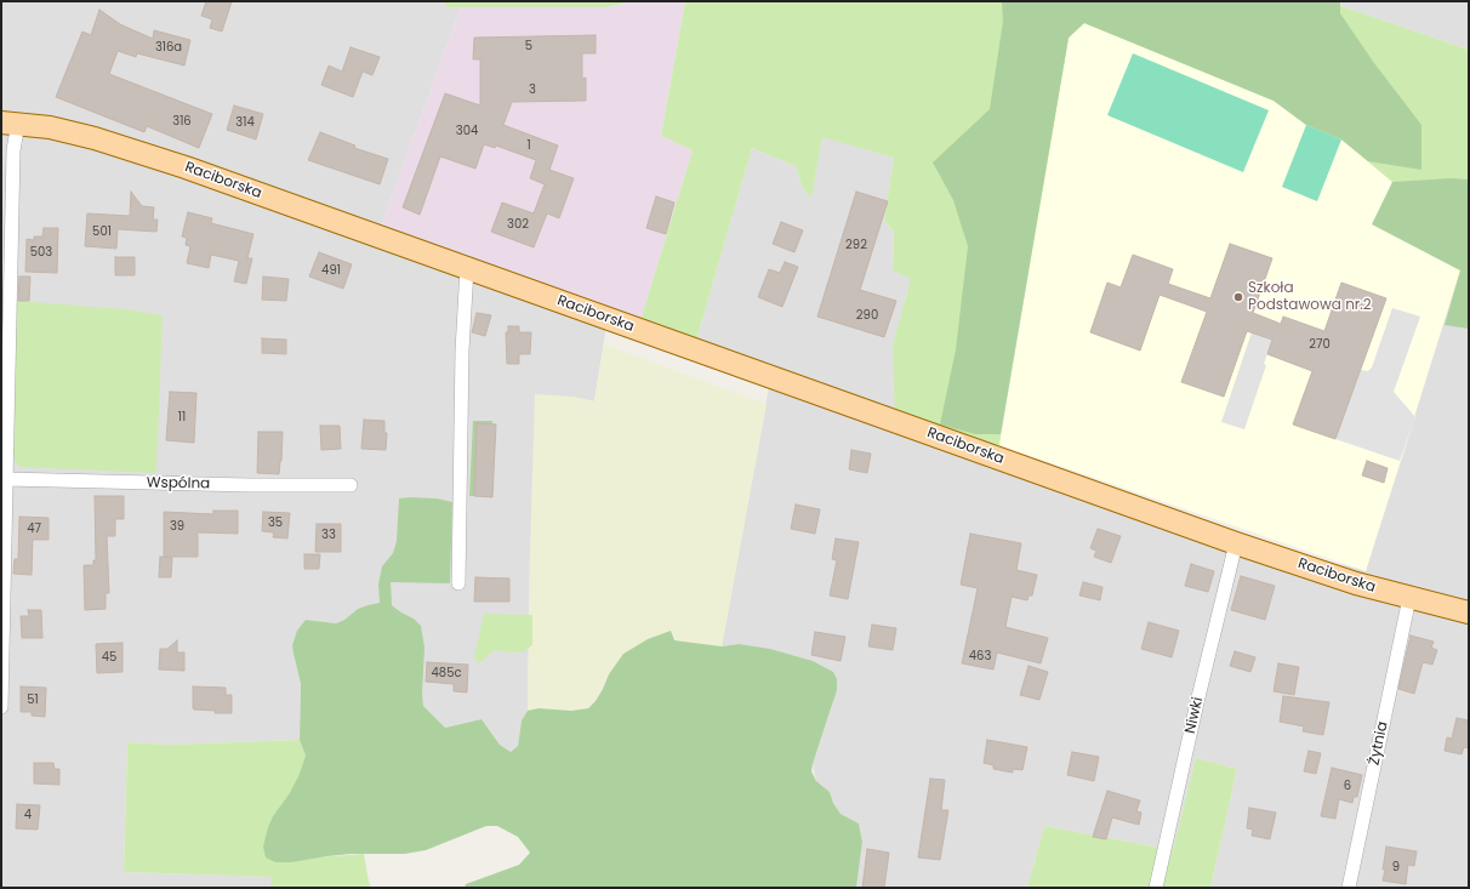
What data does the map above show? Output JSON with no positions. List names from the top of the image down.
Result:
{
  "streets": {
    "main road": ["Raciborska"],
    "street": ["Wspólna", "Niwki", "Żytnia"]
  },
  "crossings": [
    ["Raciborska", "Niwki"],
    ["Raciborska", "Żytnia"]
  ],
  "places": ["Szkoła Podstawowa nr.2"],
  "house_numbers": [
    "5",
    "316a",
    "3",
    "316",
    "314",
    "304",
    "1",
    "302",
    "501",
    "292",
    "503",
    "491",
    "290",
    "270",
    "11",
    "35",
    "39",
    "47",
    "33",
    "463",
    "45",
    "485c",
    "51",
    "6",
    "4",
    "9"
  ]
}
